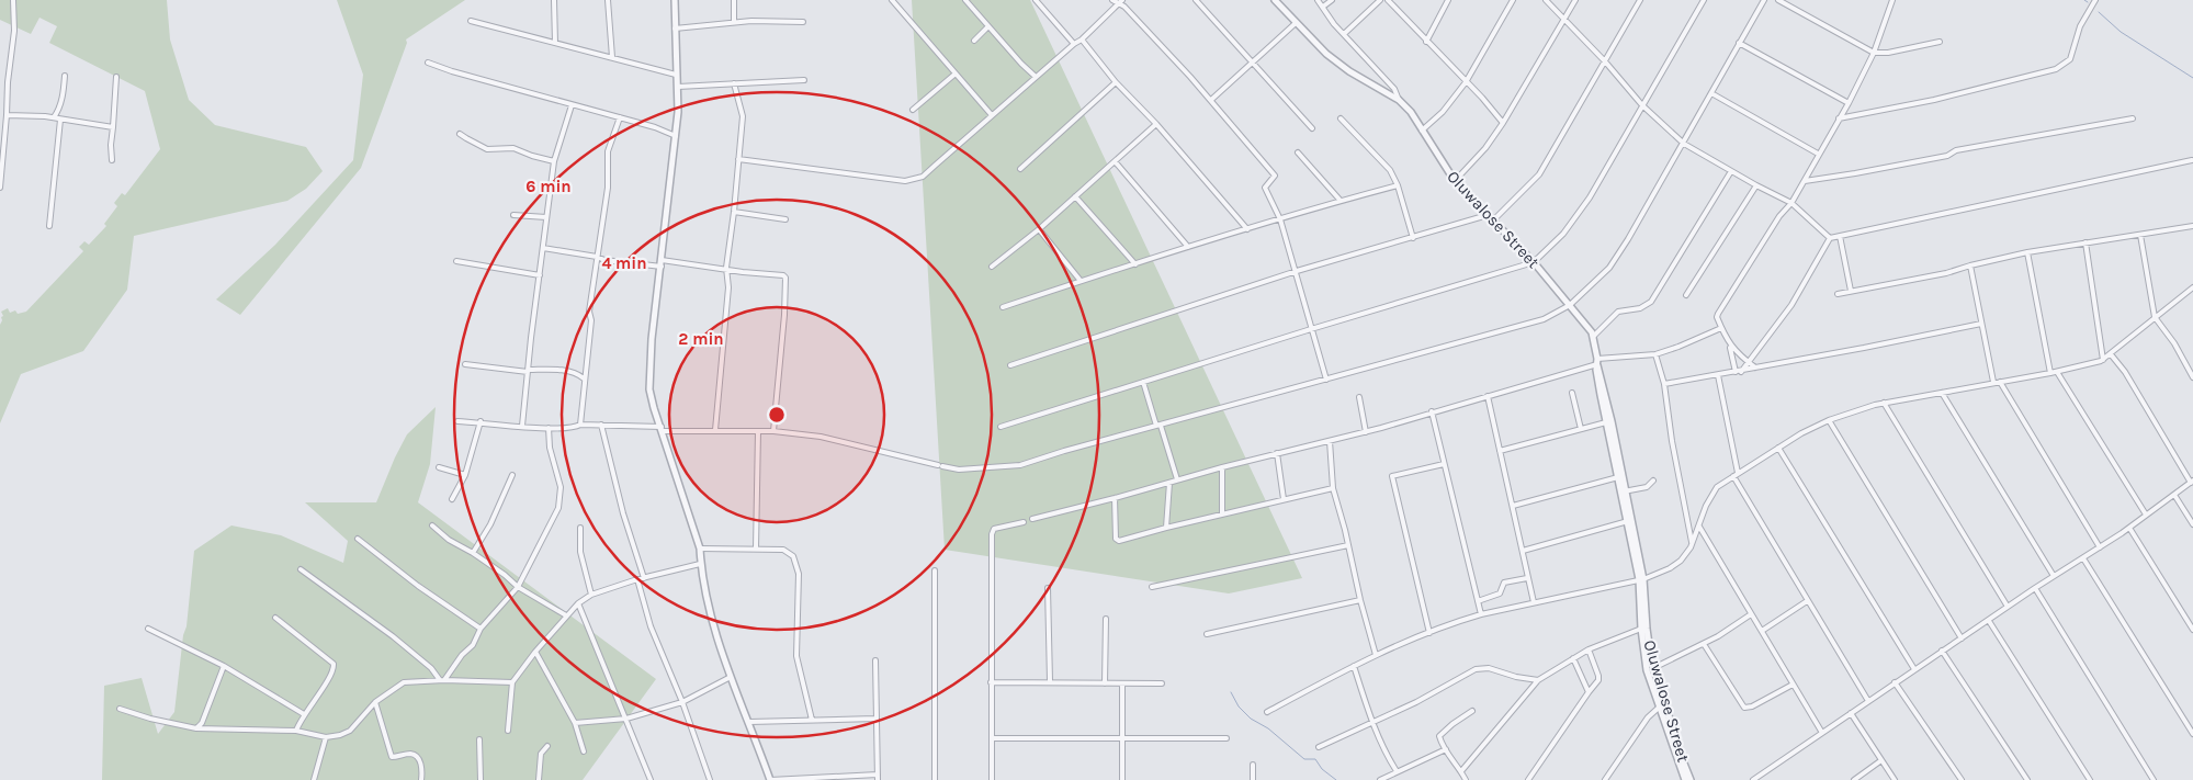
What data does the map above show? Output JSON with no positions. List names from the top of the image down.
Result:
{
  "streets": {
    "street": ["Oluwalose Street"]
  },
  "rings": ["6 min", "4 min", "2 min"]
}
